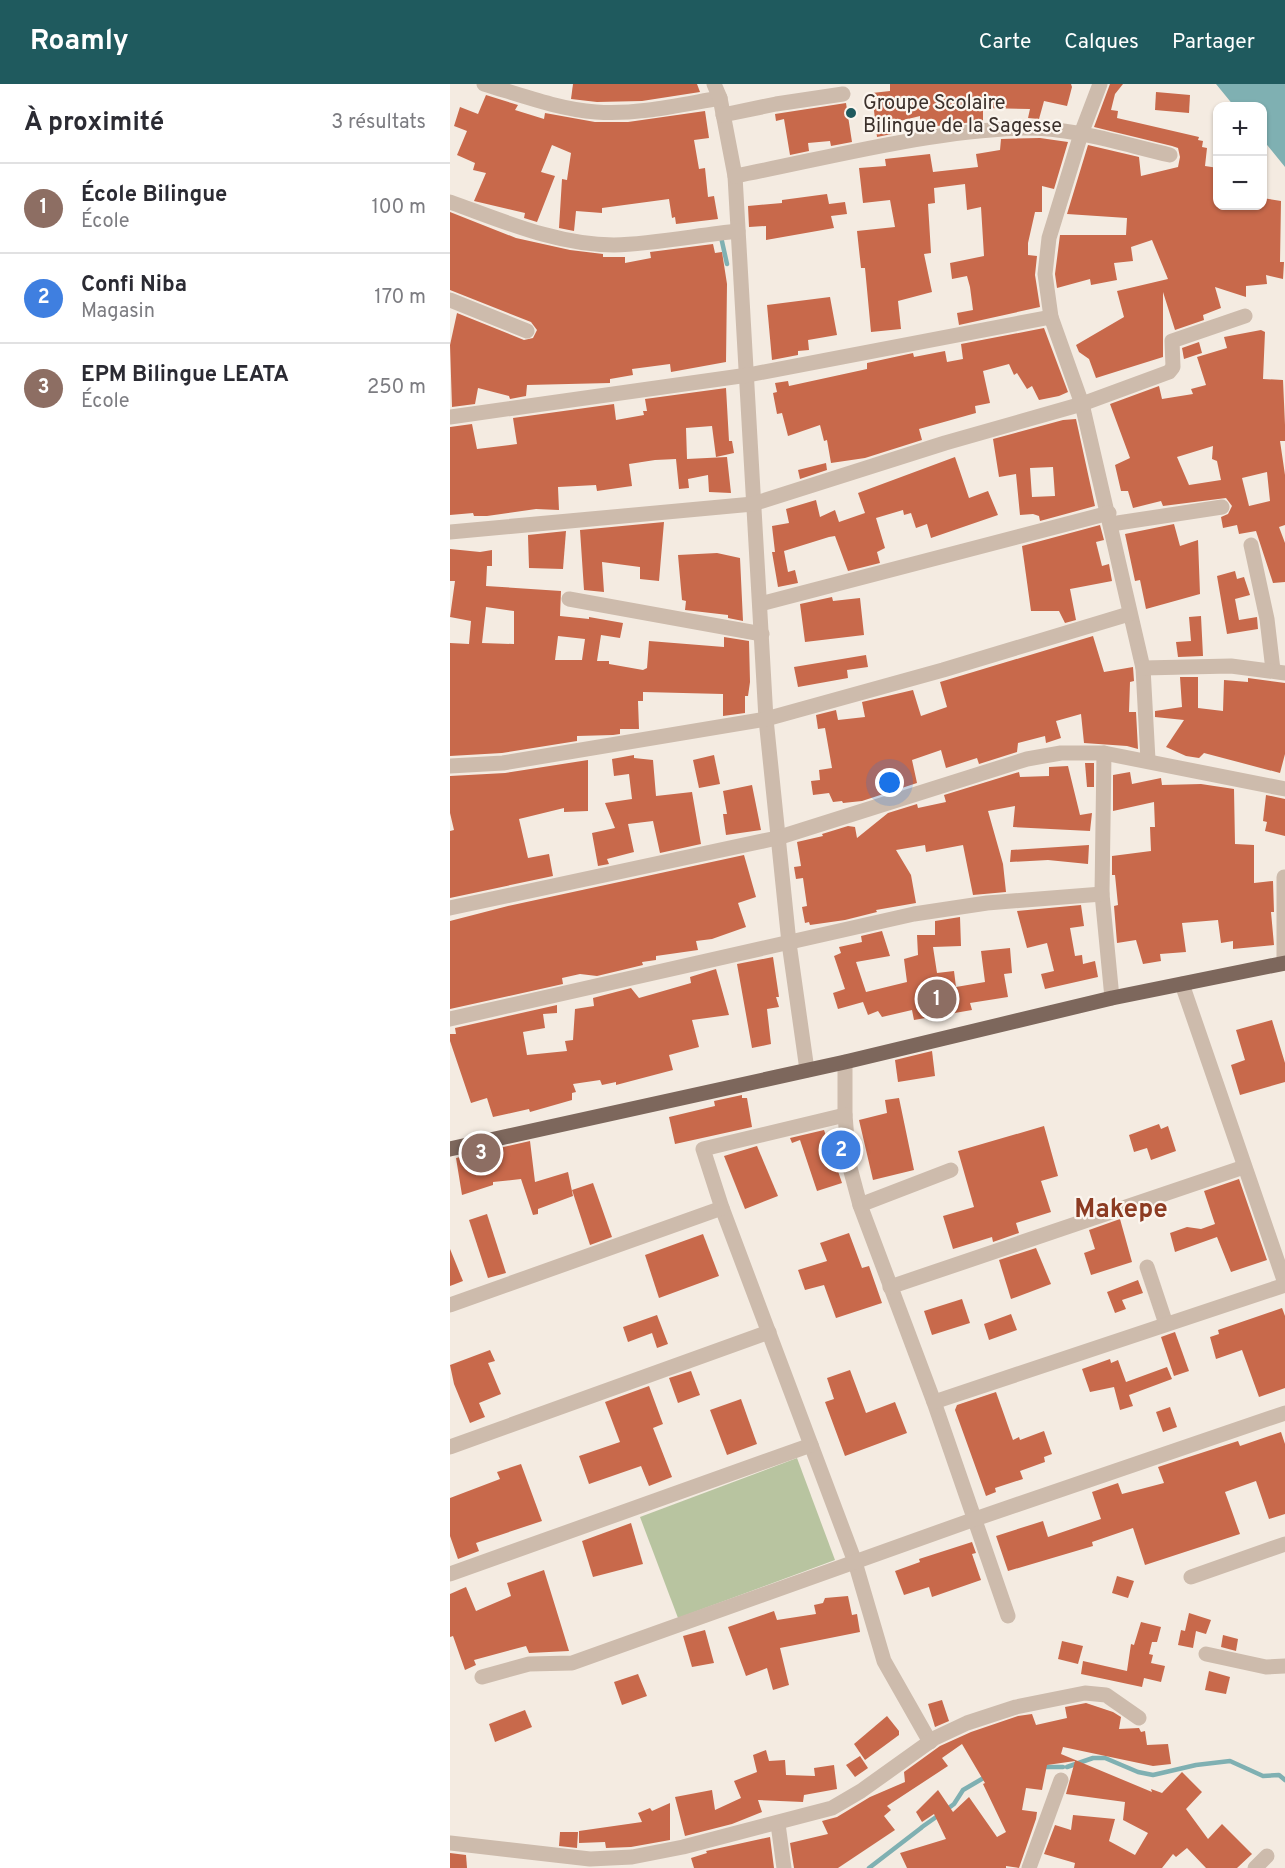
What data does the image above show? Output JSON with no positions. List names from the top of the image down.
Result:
{
  "districts": ["Makepe"],
  "places": ["Groupe Scolaire Bilingue de la Sagesse"],
  "page": {
    "header": "Roamly",
    "nav": ["Carte", "Calques", "Partager"],
    "heading": ["À proximité", "3 résultats"],
    "map_buttons": ["+", "−"],
    "list": [
      {
        "mark": "1",
        "name": "École Bilingue",
        "note": "École",
        "value": "100 m"
      },
      {
        "mark": "2",
        "name": "Confi Niba",
        "note": "Magasin",
        "value": "170 m"
      },
      {
        "mark": "3",
        "name": "EPM Bilingue LEATA",
        "note": "École",
        "value": "250 m"
      }
    ],
    "pins": ["1", "2", "3"]
  }
}
